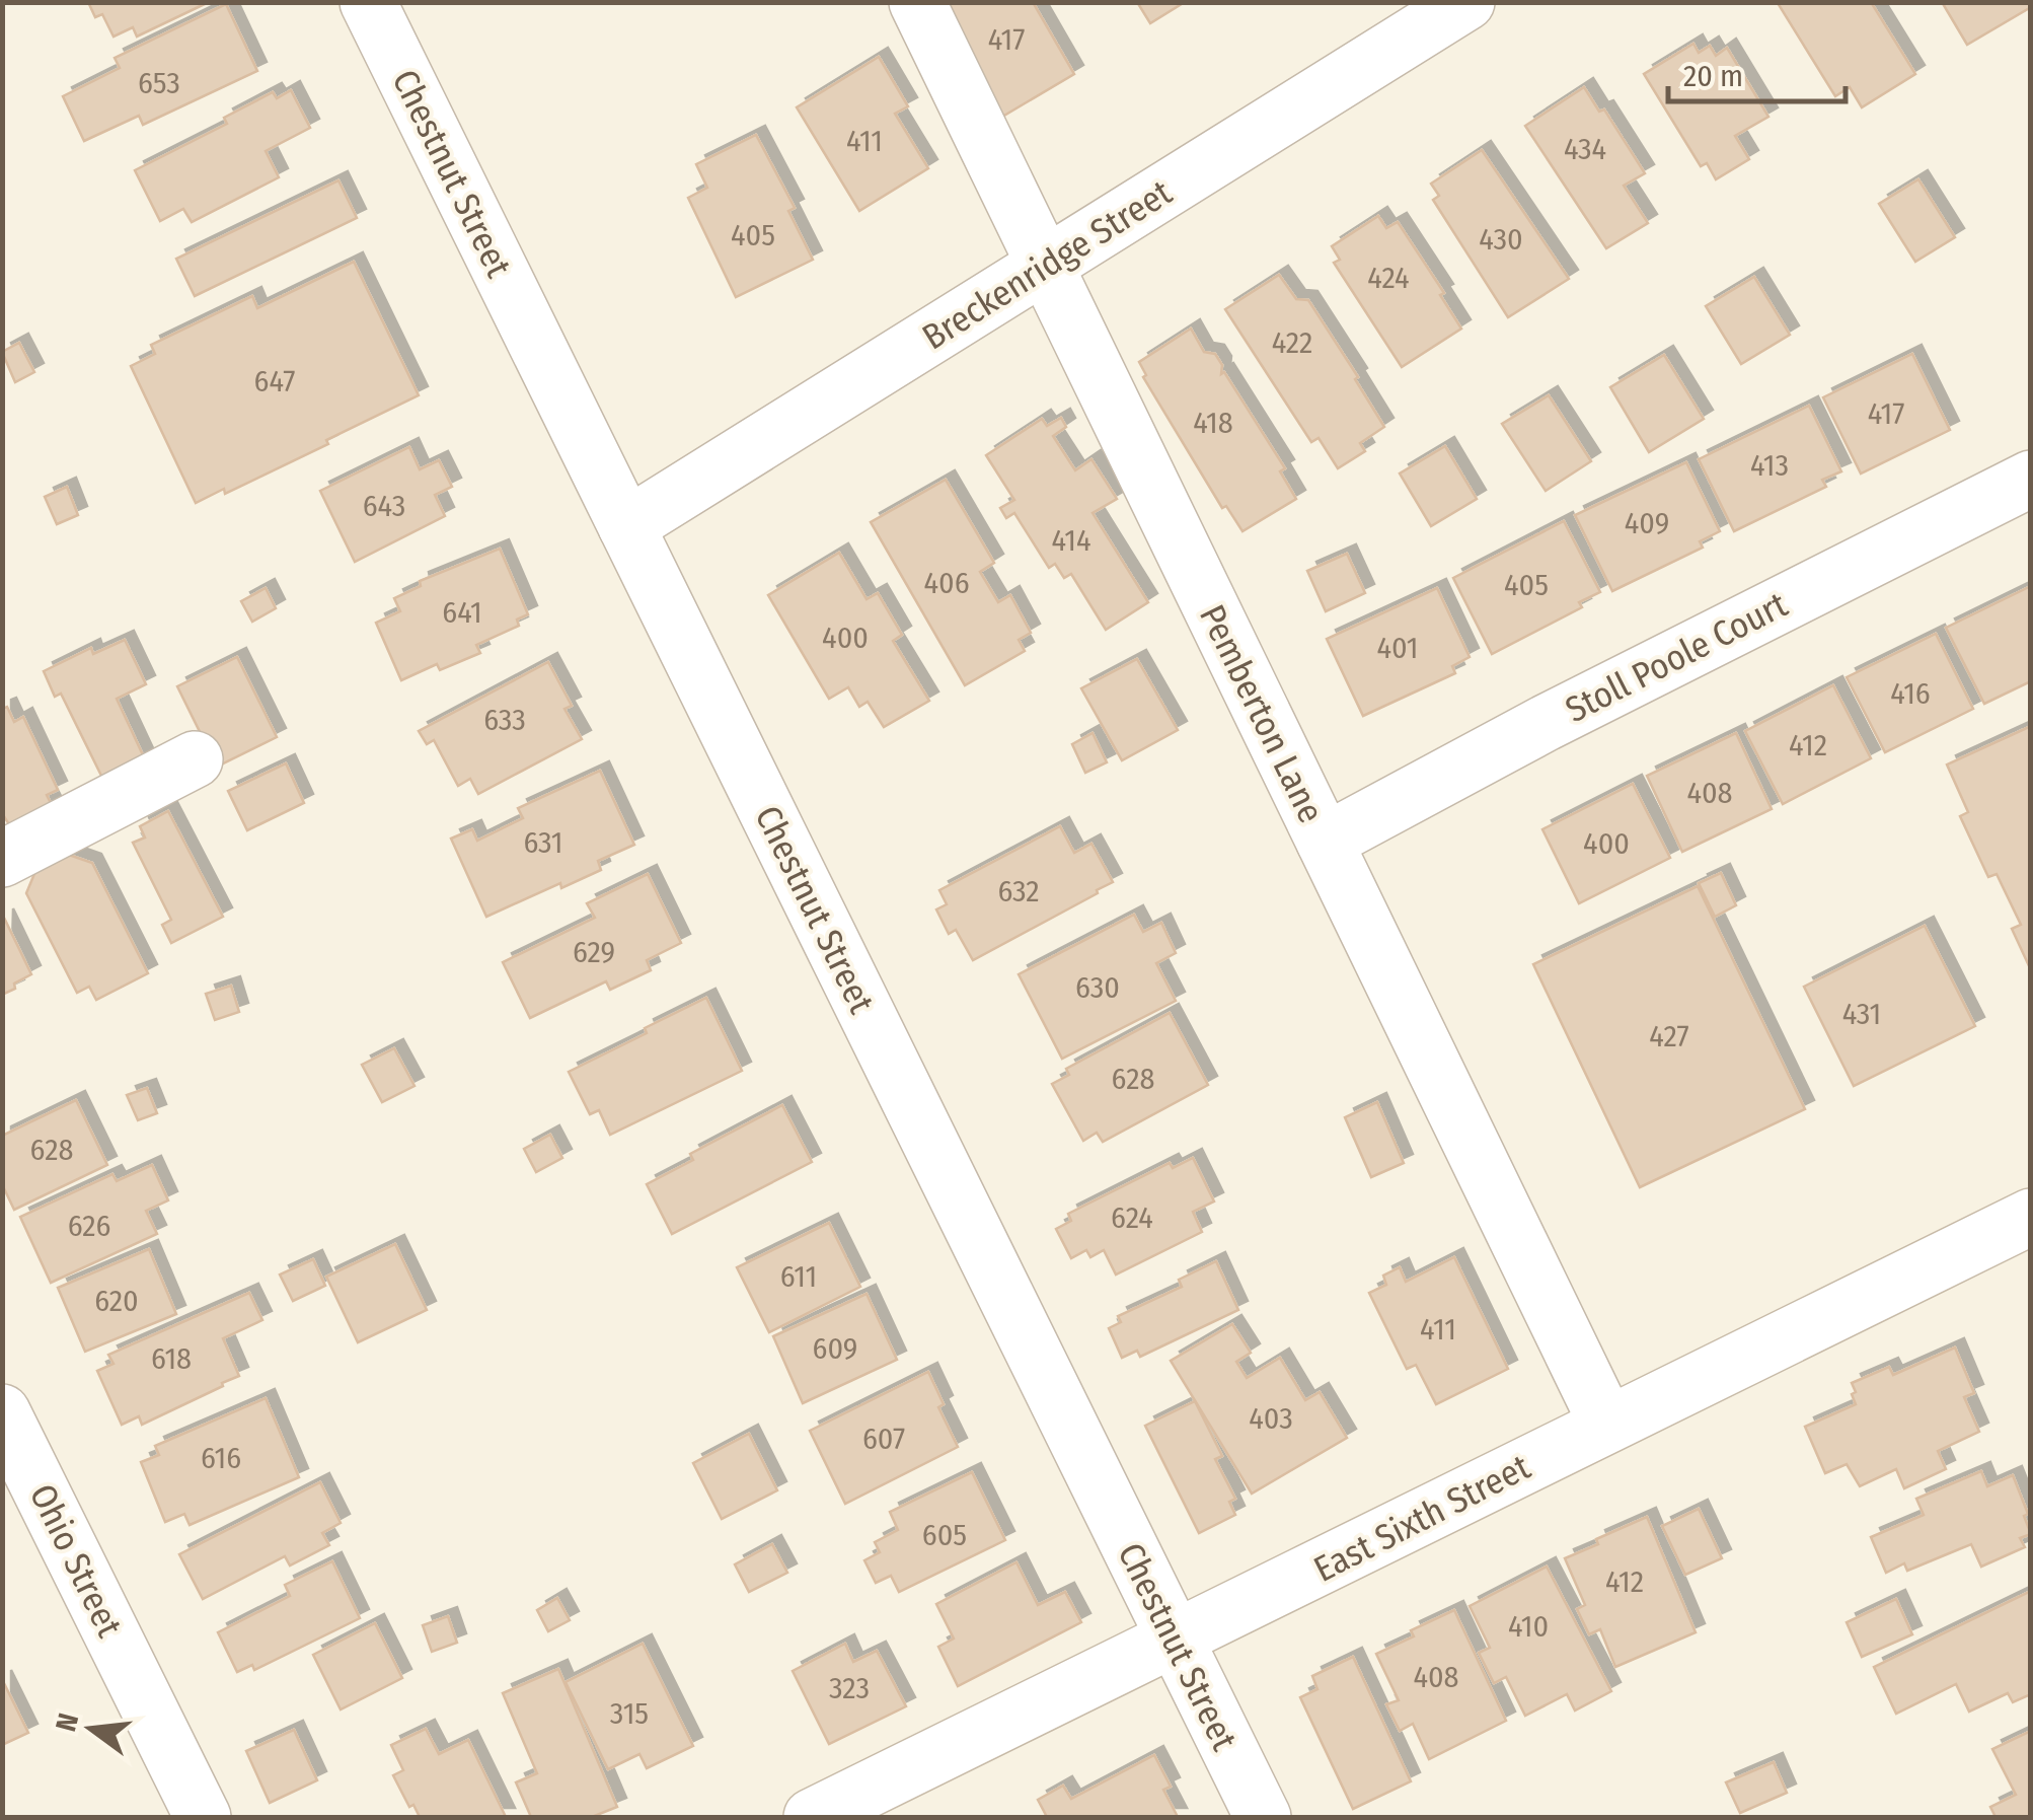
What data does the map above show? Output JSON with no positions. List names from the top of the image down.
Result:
{
  "streets": {
    "street": [
      "Chestnut Street",
      "Breckenridge Street",
      "Stoll Poole Court",
      "Pemberton Lane",
      "East Sixth Street",
      "Ohio Street"
    ]
  },
  "crossings": [
    ["Chestnut Street", "Breckenridge Street"],
    ["Chestnut Street", "East Sixth Street"],
    ["Breckenridge Street", "Pemberton Lane"],
    ["Stoll Poole Court", "Pemberton Lane"],
    ["Pemberton Lane", "East Sixth Street"]
  ],
  "house_numbers": [
    "417",
    "653",
    "411",
    "434",
    "405",
    "430",
    "424",
    "422",
    "647",
    "417",
    "418",
    "413",
    "643",
    "409",
    "414",
    "406",
    "405",
    "641",
    "400",
    "401",
    "416",
    "633",
    "412",
    "408",
    "631",
    "400",
    "632",
    "629",
    "630",
    "431",
    "427",
    "628",
    "628",
    "624",
    "626",
    "611",
    "620",
    "411",
    "609",
    "618",
    "403",
    "607",
    "616",
    "605",
    "412",
    "410",
    "408",
    "323",
    "315"
  ],
  "scale_bar": "20 m",
  "north": "left"
}
